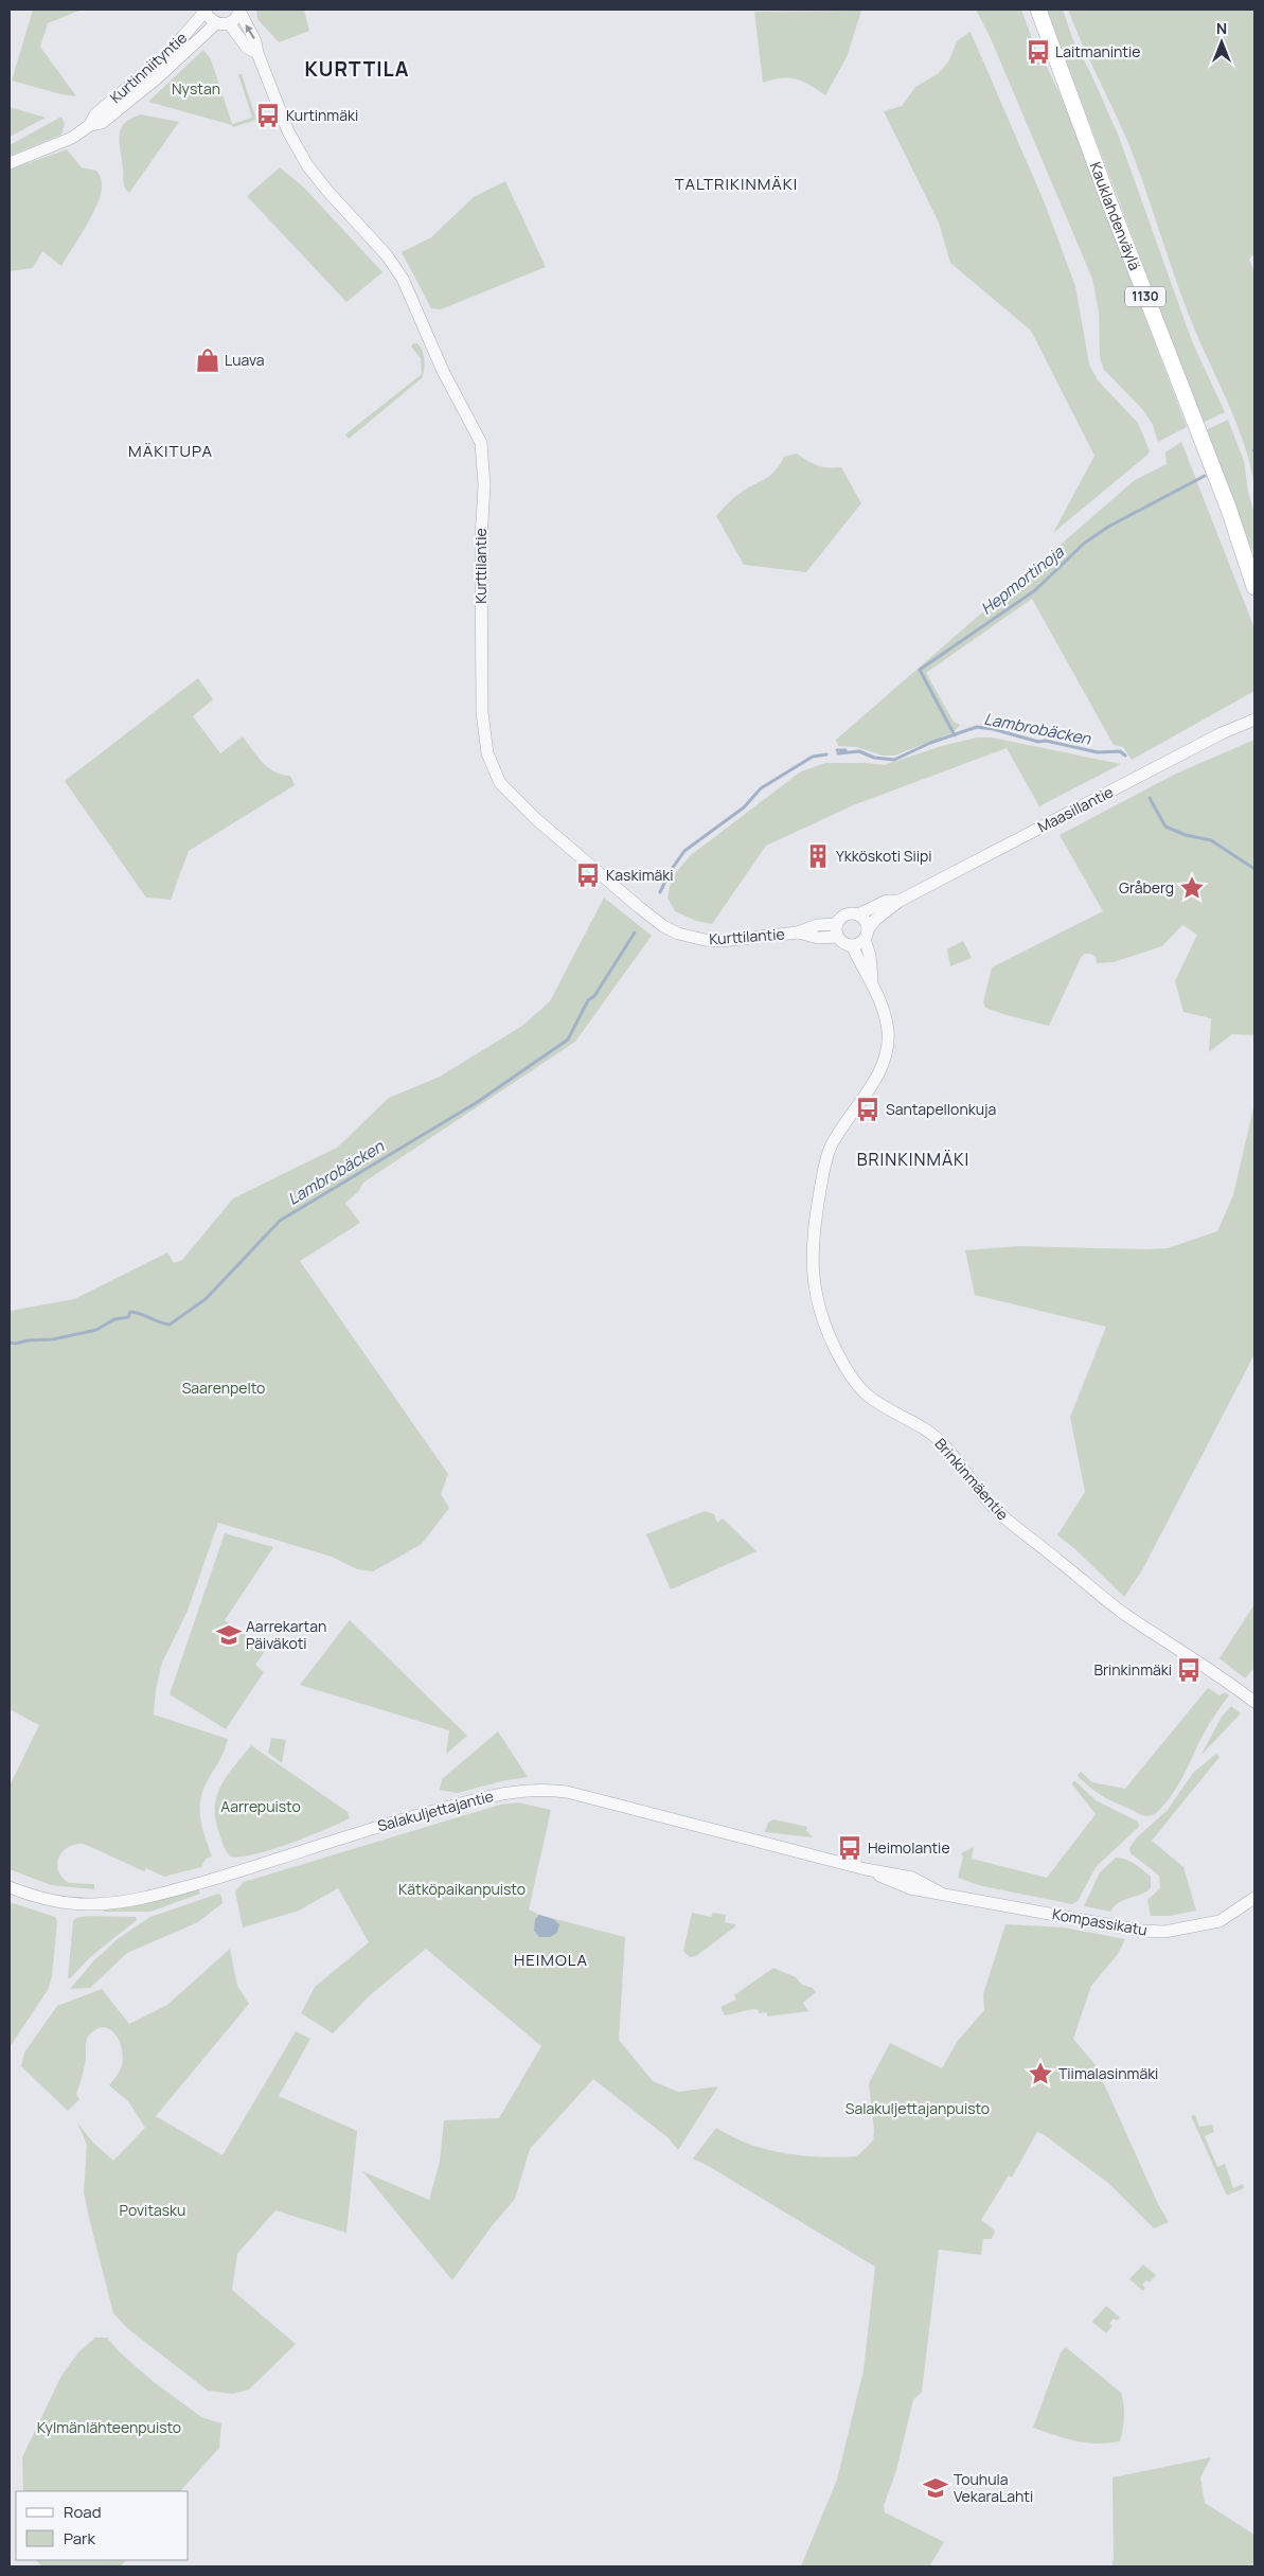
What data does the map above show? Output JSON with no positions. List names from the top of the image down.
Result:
{
  "streets": {
    "main road": ["Kauklahdenväylä", "1130"],
    "street": [
      "Kurtinniityntie",
      "Kurttilantie",
      "Maasillantie",
      "Brinkinmäentie",
      "Salakuljettajantie",
      "Kompassikatu"
    ]
  },
  "crossings": [
    ["Kurtinniityntie", "Kurttilantie"],
    ["Kurttilantie", "Maasillantie"],
    ["Kurttilantie", "Brinkinmäentie"],
    ["Maasillantie", "Brinkinmäentie"],
    ["Salakuljettajantie", "Kompassikatu"]
  ],
  "districts": [
    "KURTTILA",
    "TALTRIKINMÄKI",
    "MÄKITUPA",
    "BRINKINMÄKI",
    "HEIMOLA"
  ],
  "water": ["Hepmortinoja", "Lambrobäcken"],
  "parks": [
    "Nystan",
    "Saarenpelto",
    "Aarrepuisto",
    "Kätköpaikanpuisto",
    "Salakuljettajanpuisto",
    "Povitasku",
    "Kylmänlähteenpuisto"
  ],
  "places": {
    "bus stop": [
      "Laitmanintie",
      "Kurtinmäki",
      "Kaskimäki",
      "Santapellonkuja",
      "Brinkinmäki",
      "Heimolantie"
    ],
    "shop": ["Luava"],
    "building": ["Ykköskoti Siipi"],
    "place": ["Gråberg", "Tiimalasinmäki"],
    "school or university": ["Aarrekartan Päiväkoti", "Touhula VekaraLahti"]
  },
  "legend": ["Road", "Park"],
  "north": "top"
}
